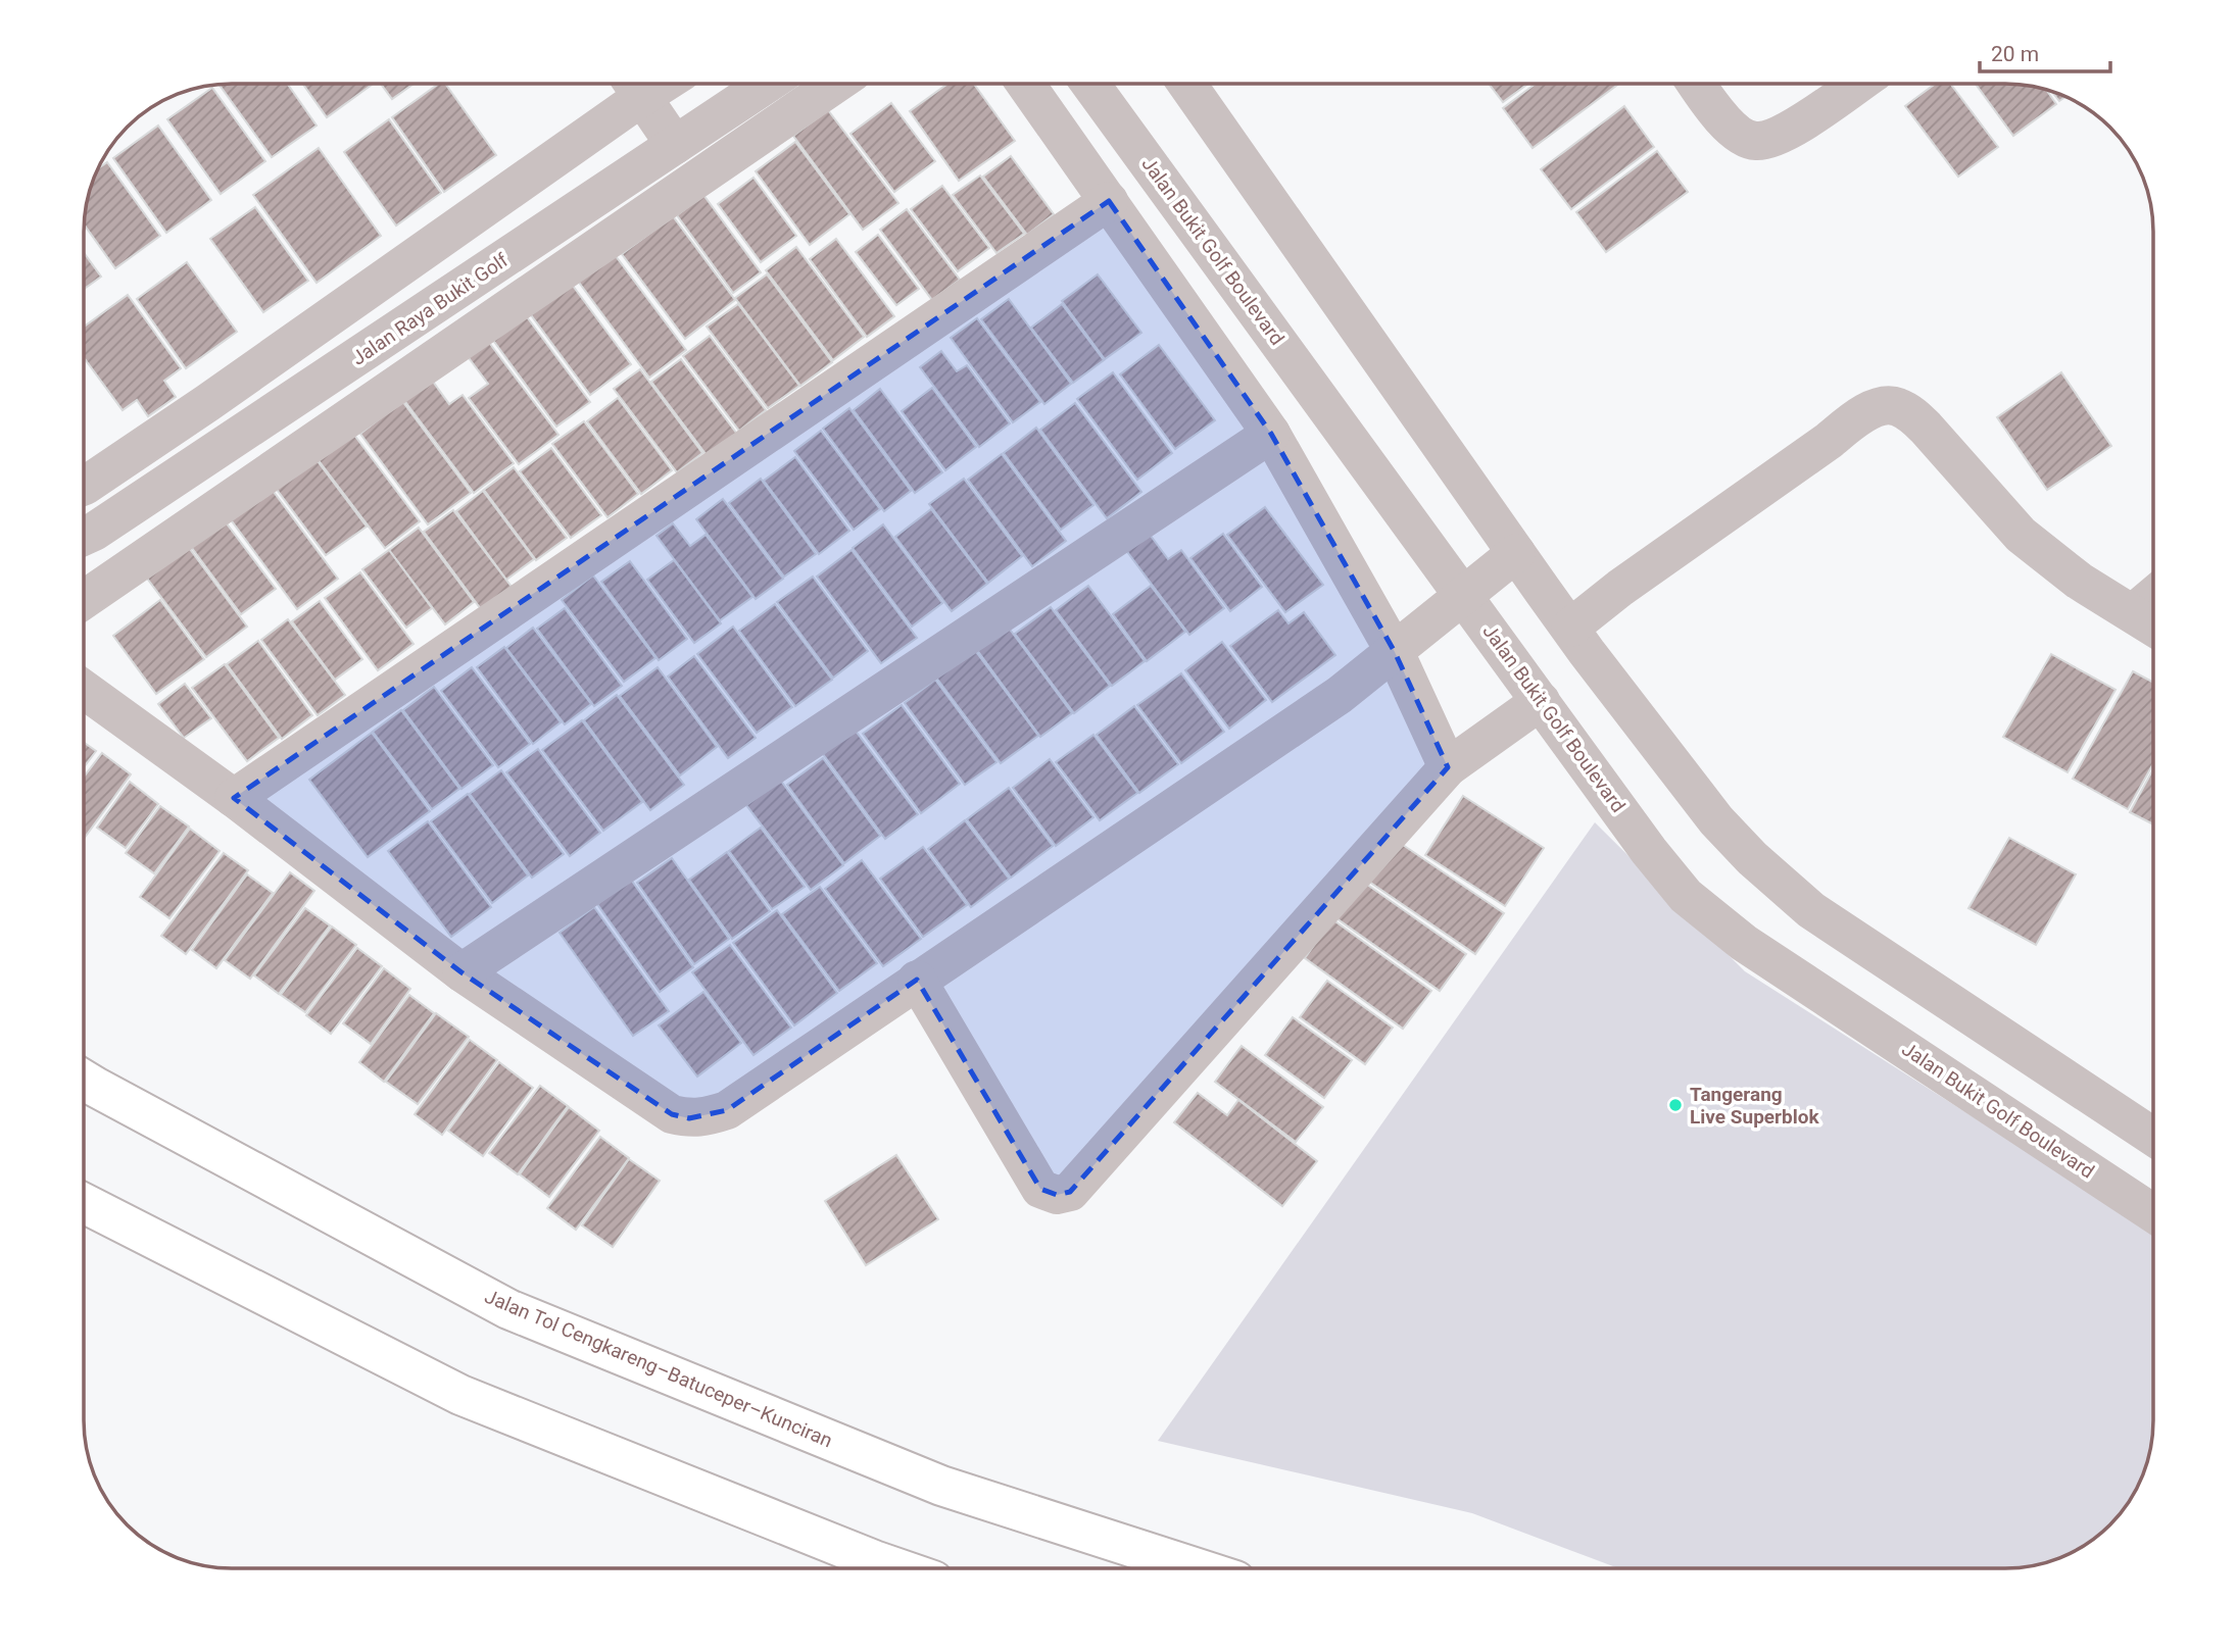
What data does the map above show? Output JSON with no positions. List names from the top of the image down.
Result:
{
  "streets": {
    "highway": ["Jalan Tol Cengkareng–Batuceper–Kunciran"],
    "street": ["Jalan Bukit Golf Boulevard", "Jalan Raya Bukit Golf"]
  },
  "places": ["Tangerang Live Superblok"],
  "scale_bar": "20 m"
}
